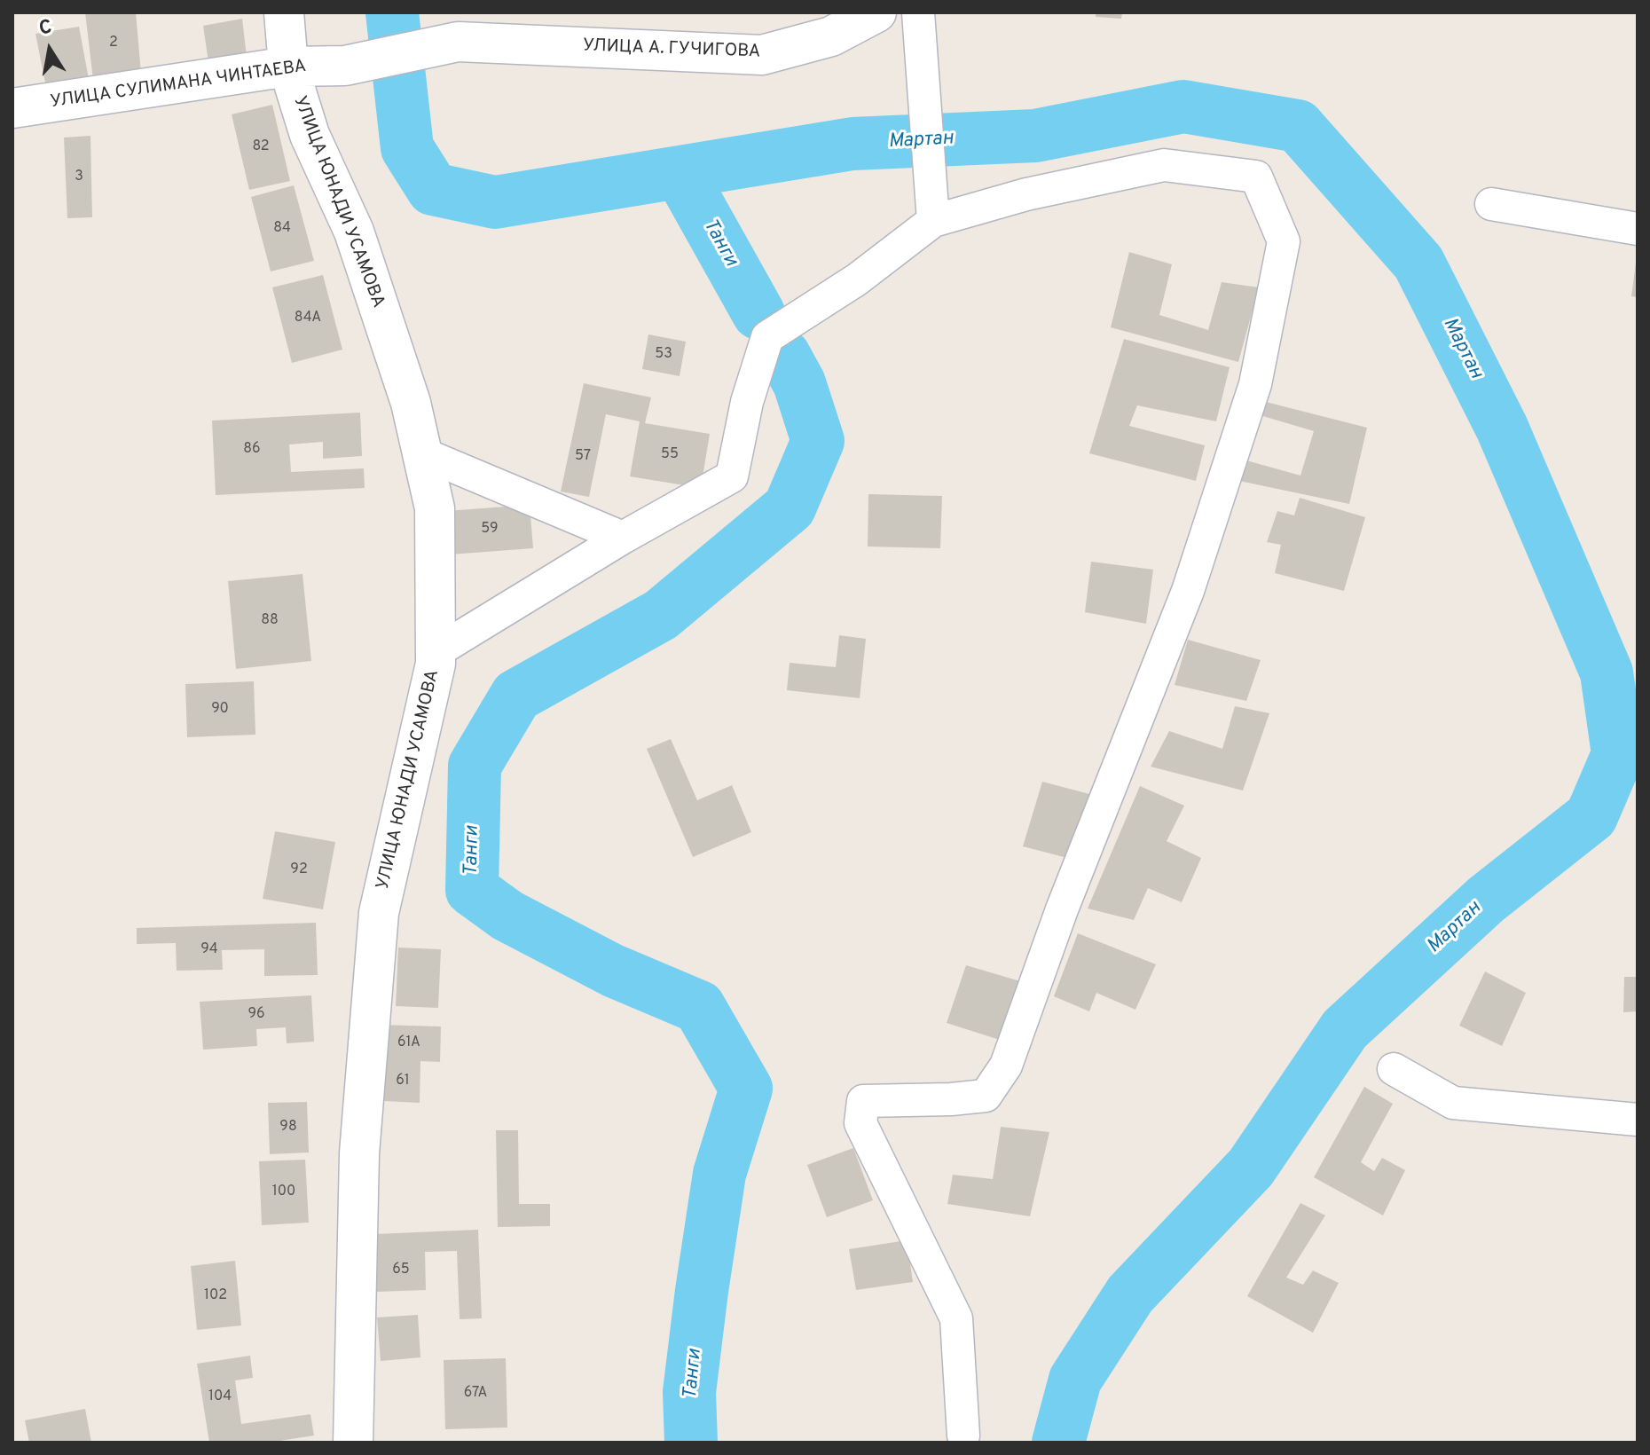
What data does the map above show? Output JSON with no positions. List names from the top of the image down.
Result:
{
  "streets": {
    "street": ["УЛИЦА А. ГУЧИГОВА", "УЛИЦА СУЛИМАНА ЧИНТАЕВА", "УЛИЦА ЮНАДИ УСАМОВА"]
  },
  "crossings": [
    ["УЛИЦА А. ГУЧИГОВА", "УЛИЦА СУЛИМАНА ЧИНТАЕВА"],
    ["УЛИЦА СУЛИМАНА ЧИНТАЕВА", "УЛИЦА ЮНАДИ УСАМОВА"]
  ],
  "water": ["Мартан", "Танги"],
  "house_numbers": [
    "2",
    "82",
    "3",
    "84",
    "84А",
    "53",
    "86",
    "55",
    "57",
    "59",
    "88",
    "90",
    "92",
    "94",
    "96",
    "61А",
    "61",
    "98",
    "100",
    "65",
    "102",
    "67А",
    "104"
  ],
  "north": "top"
}
